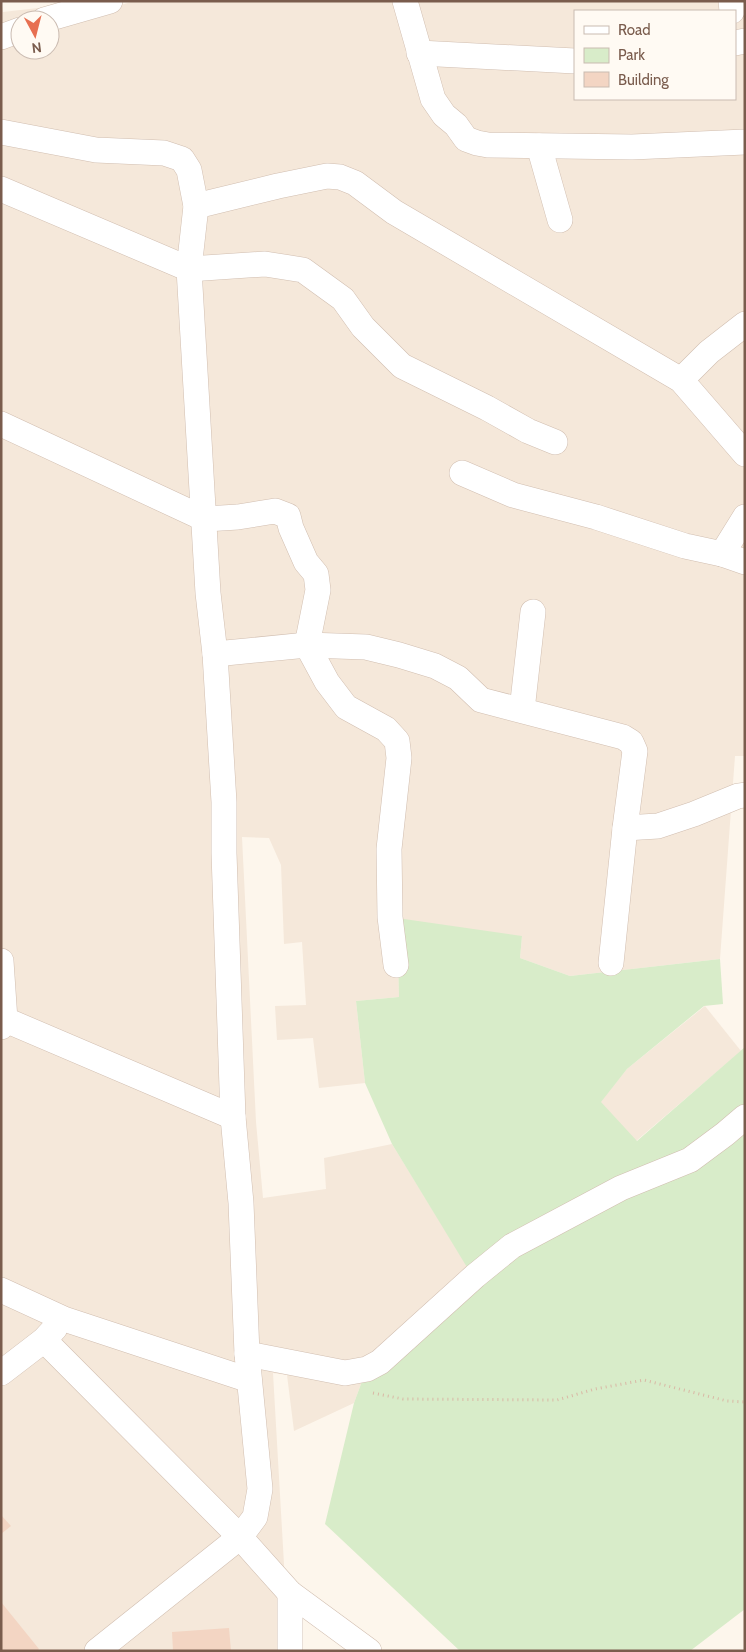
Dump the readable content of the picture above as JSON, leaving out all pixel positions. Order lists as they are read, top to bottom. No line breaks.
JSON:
{"legend":["Road","Park","Building"],"north":"bottom"}
